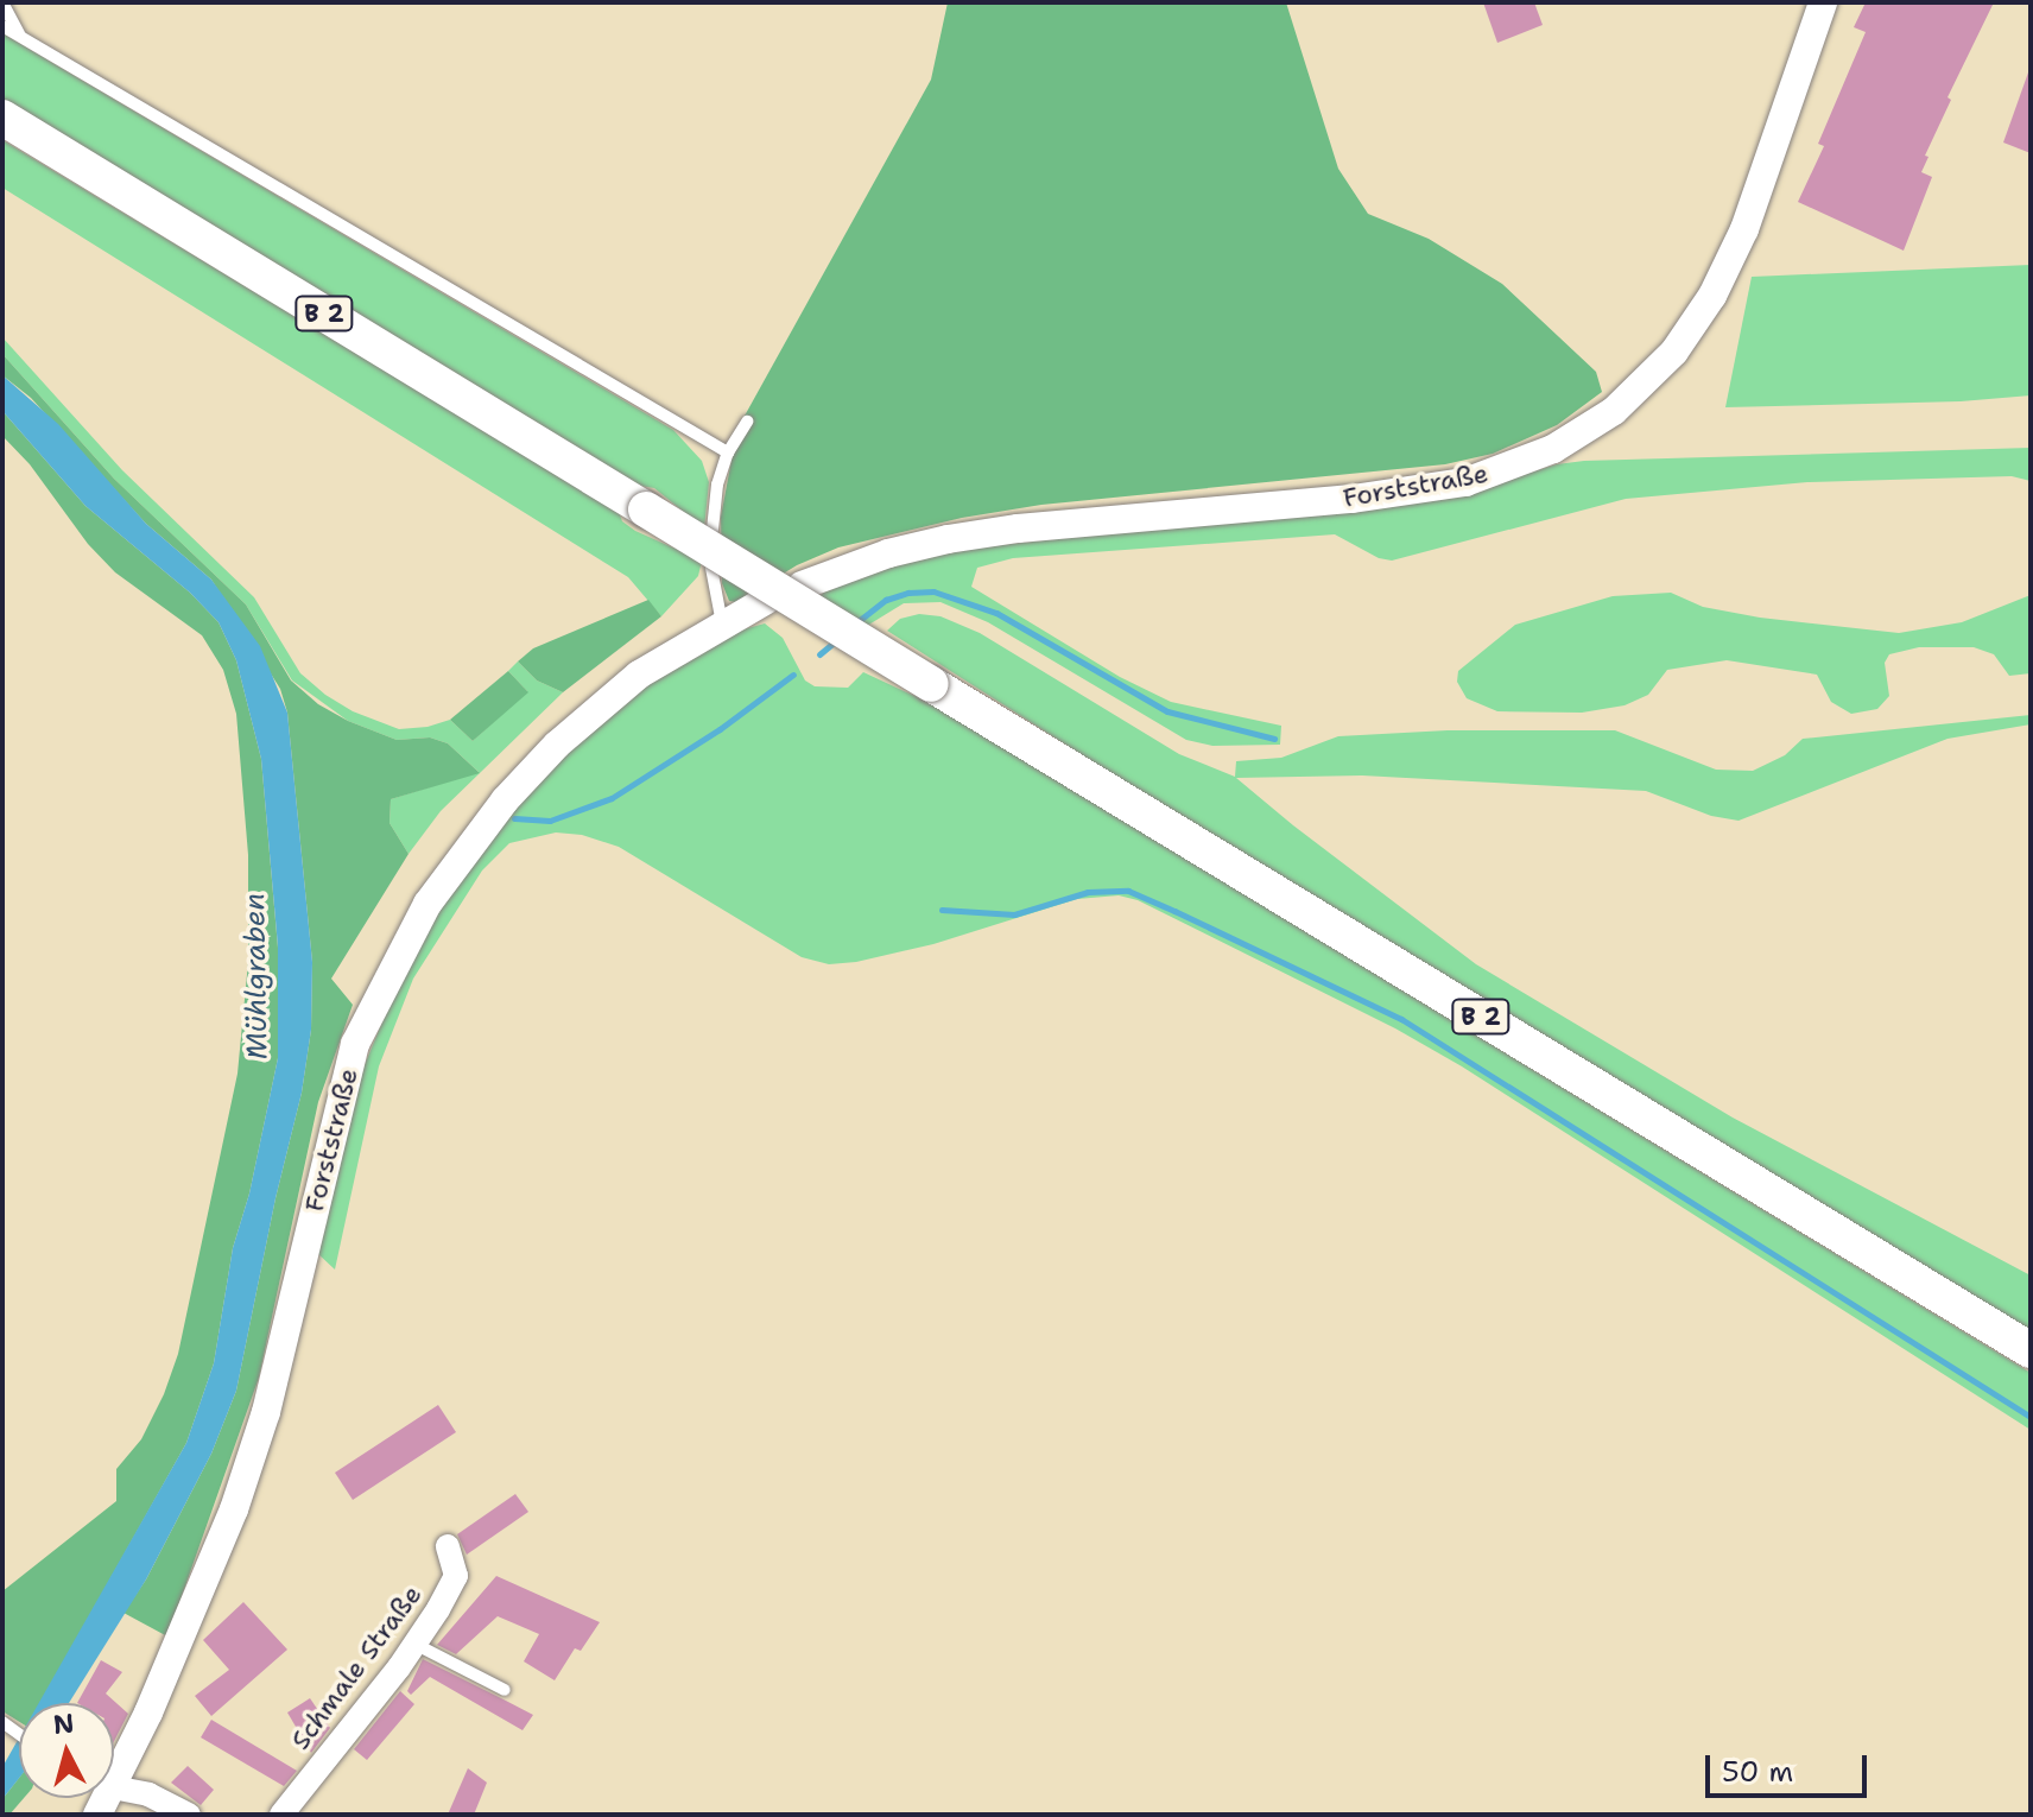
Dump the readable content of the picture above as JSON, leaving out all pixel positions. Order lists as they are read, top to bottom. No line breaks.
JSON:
{"streets":{"main road":["B 2"],"street":["Forststraße","Schmale Straße"]},"water":["Mühlgraben"],"scale_bar":"50 m","north":"top"}
